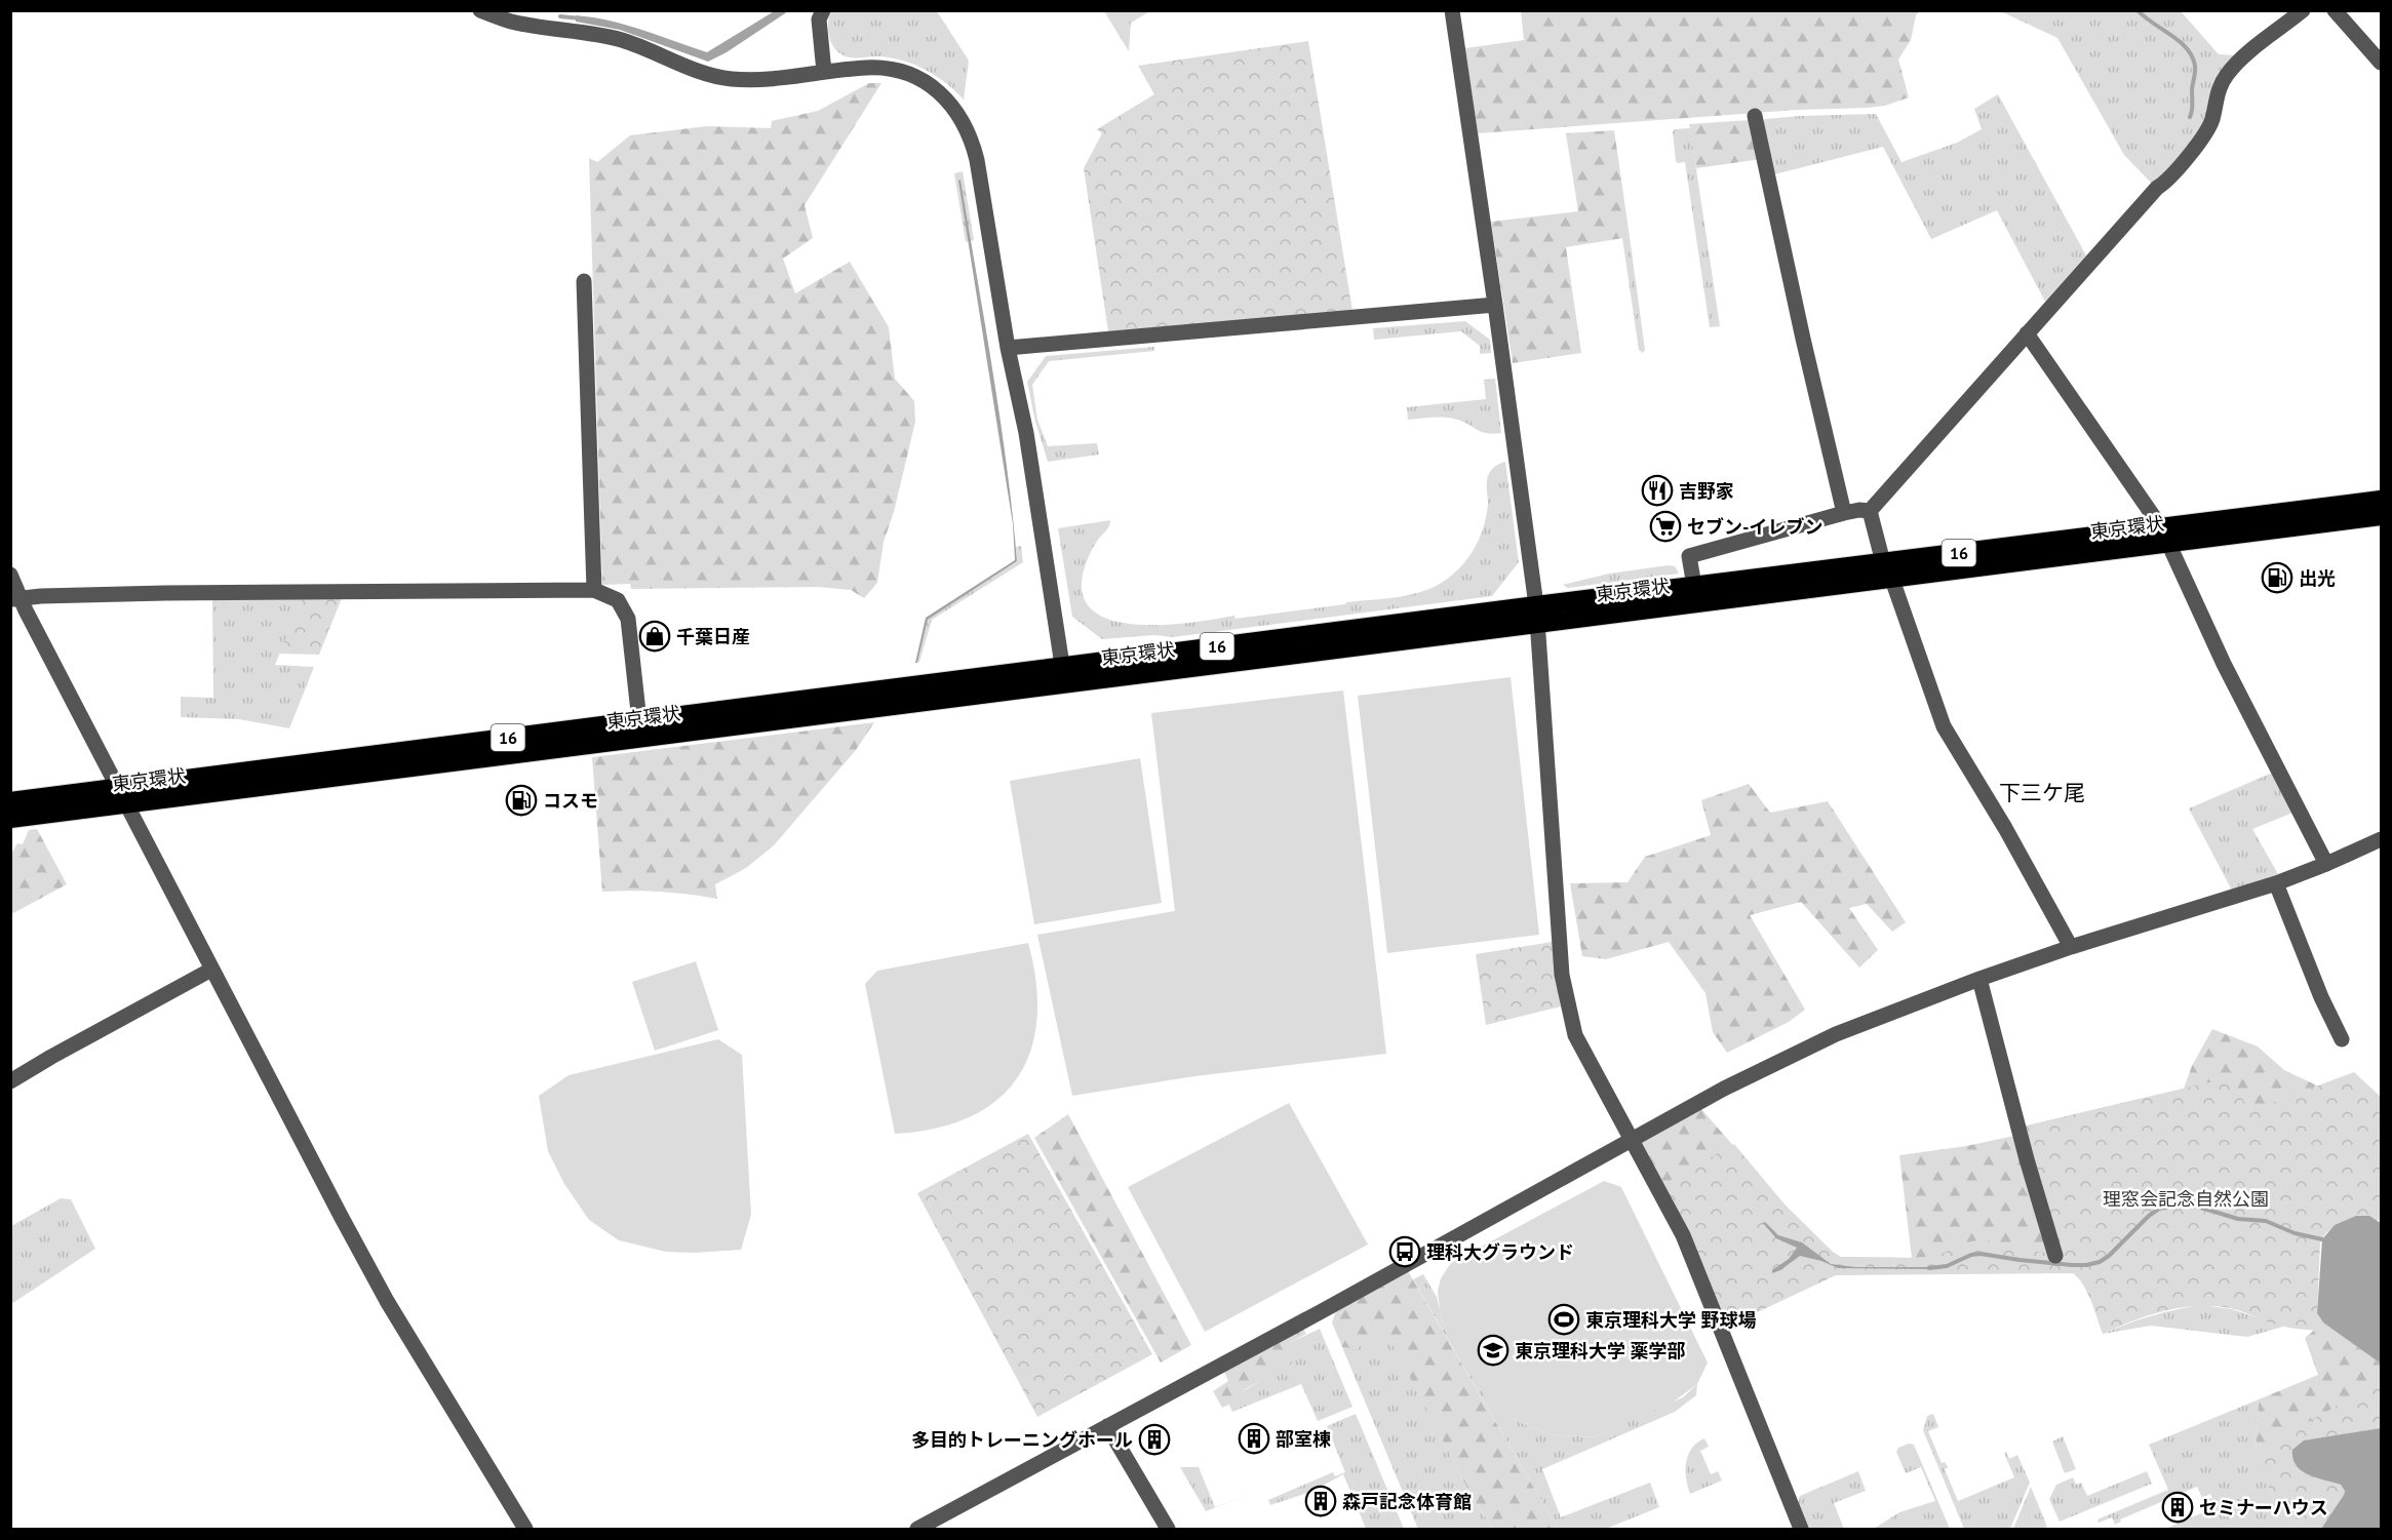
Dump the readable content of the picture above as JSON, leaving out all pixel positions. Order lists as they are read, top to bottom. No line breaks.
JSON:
{"streets":{"highway":["東京環状","16"]},"districts":["下三ケ尾"],"parks":["理窓会記念自然公園"],"places":{"restaurant":["吉野家"],"supermarket":["セブン-イレブン"],"fuel station":["出光","コスモ"],"shop":["千葉日産"],"bus stop":["理科大グラウンド"],"sports":["東京理科大学 野球場"],"school or university":["東京理科大学 薬学部"],"building":["部室棟","多目的トレーニングホール","森戸記念体育館","セミナーハウス"]}}
